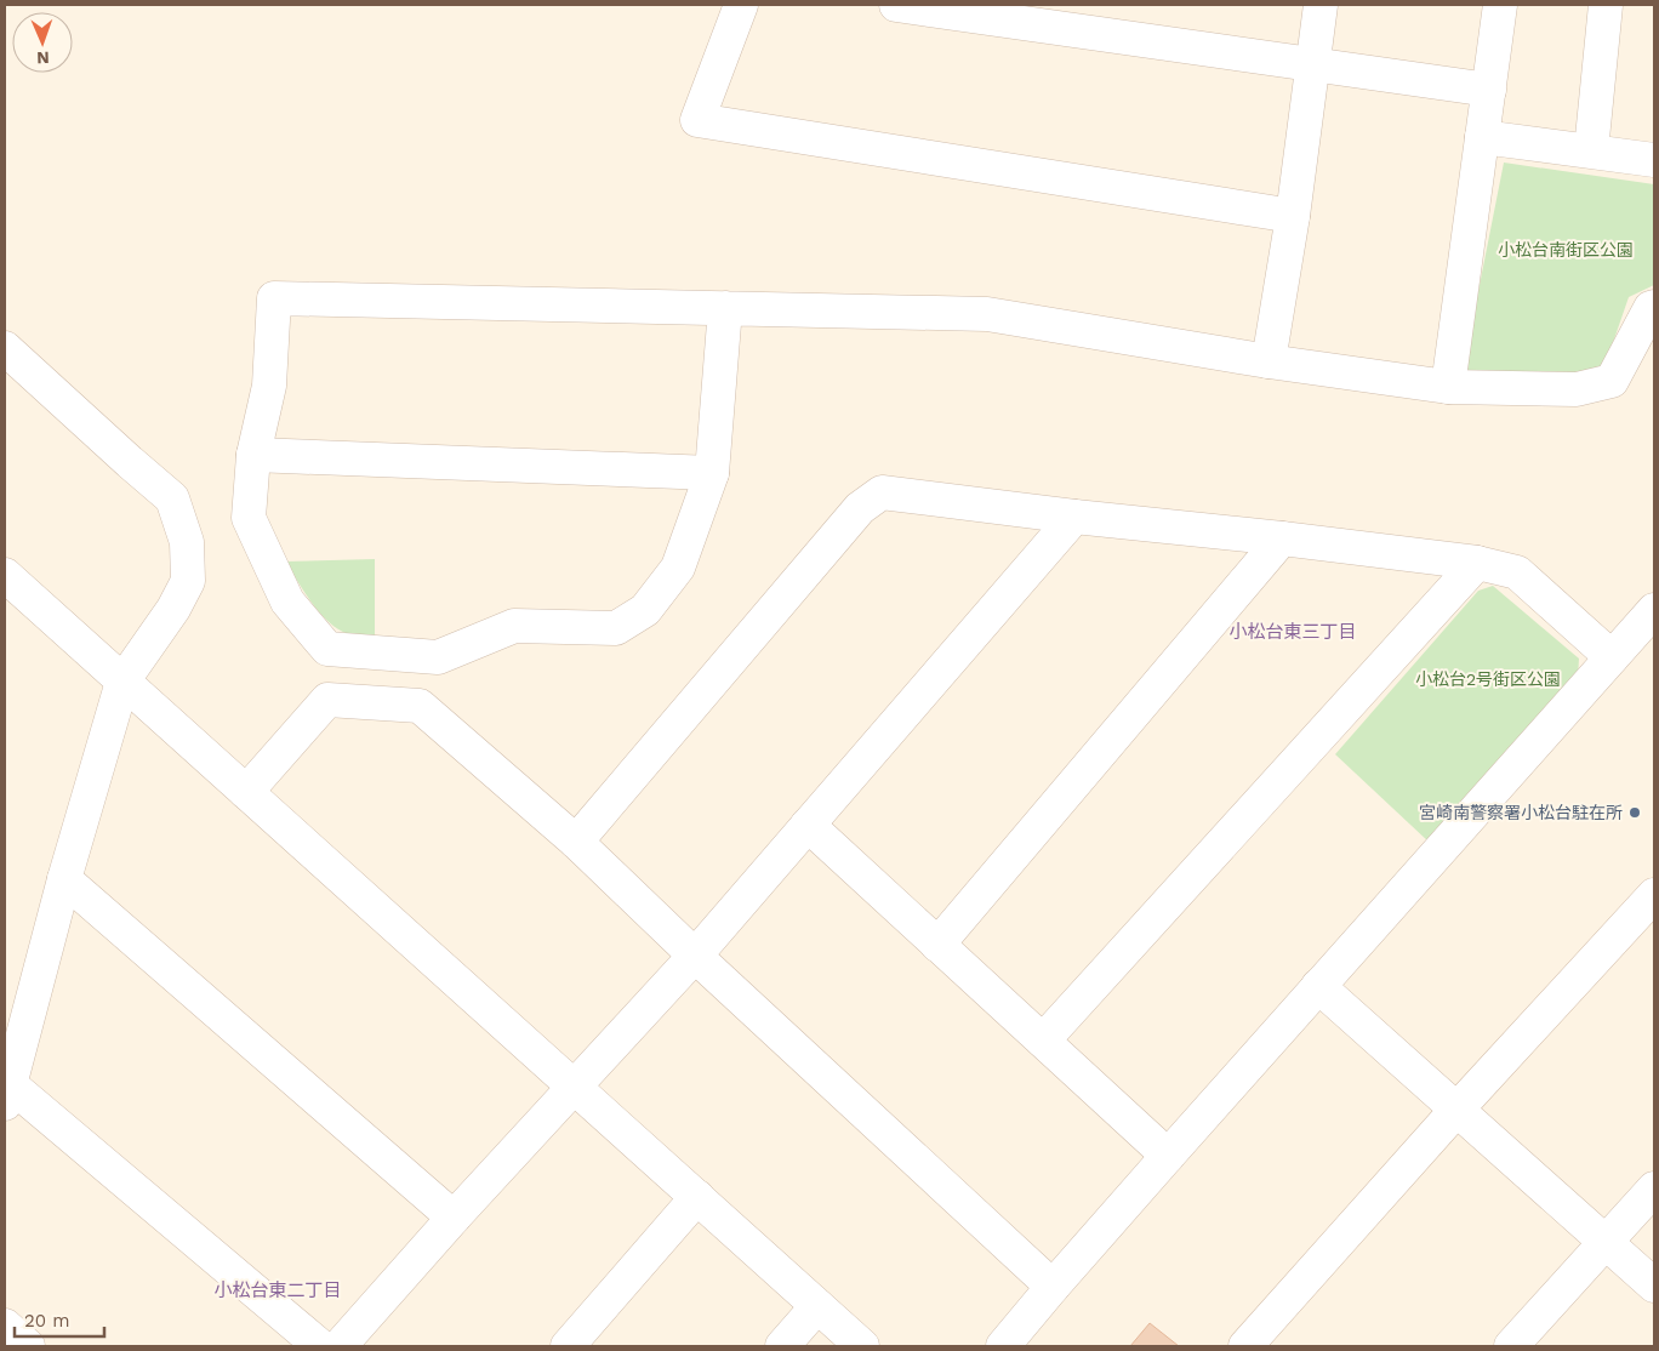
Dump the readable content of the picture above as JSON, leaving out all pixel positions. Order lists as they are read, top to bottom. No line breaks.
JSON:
{"districts":["小松台東三丁目","小松台東二丁目"],"parks":["小松台南街区公園","小松台2号街区公園"],"places":["宮崎南警察署小松台駐在所"],"scale_bar":"20 m","north":"bottom"}
